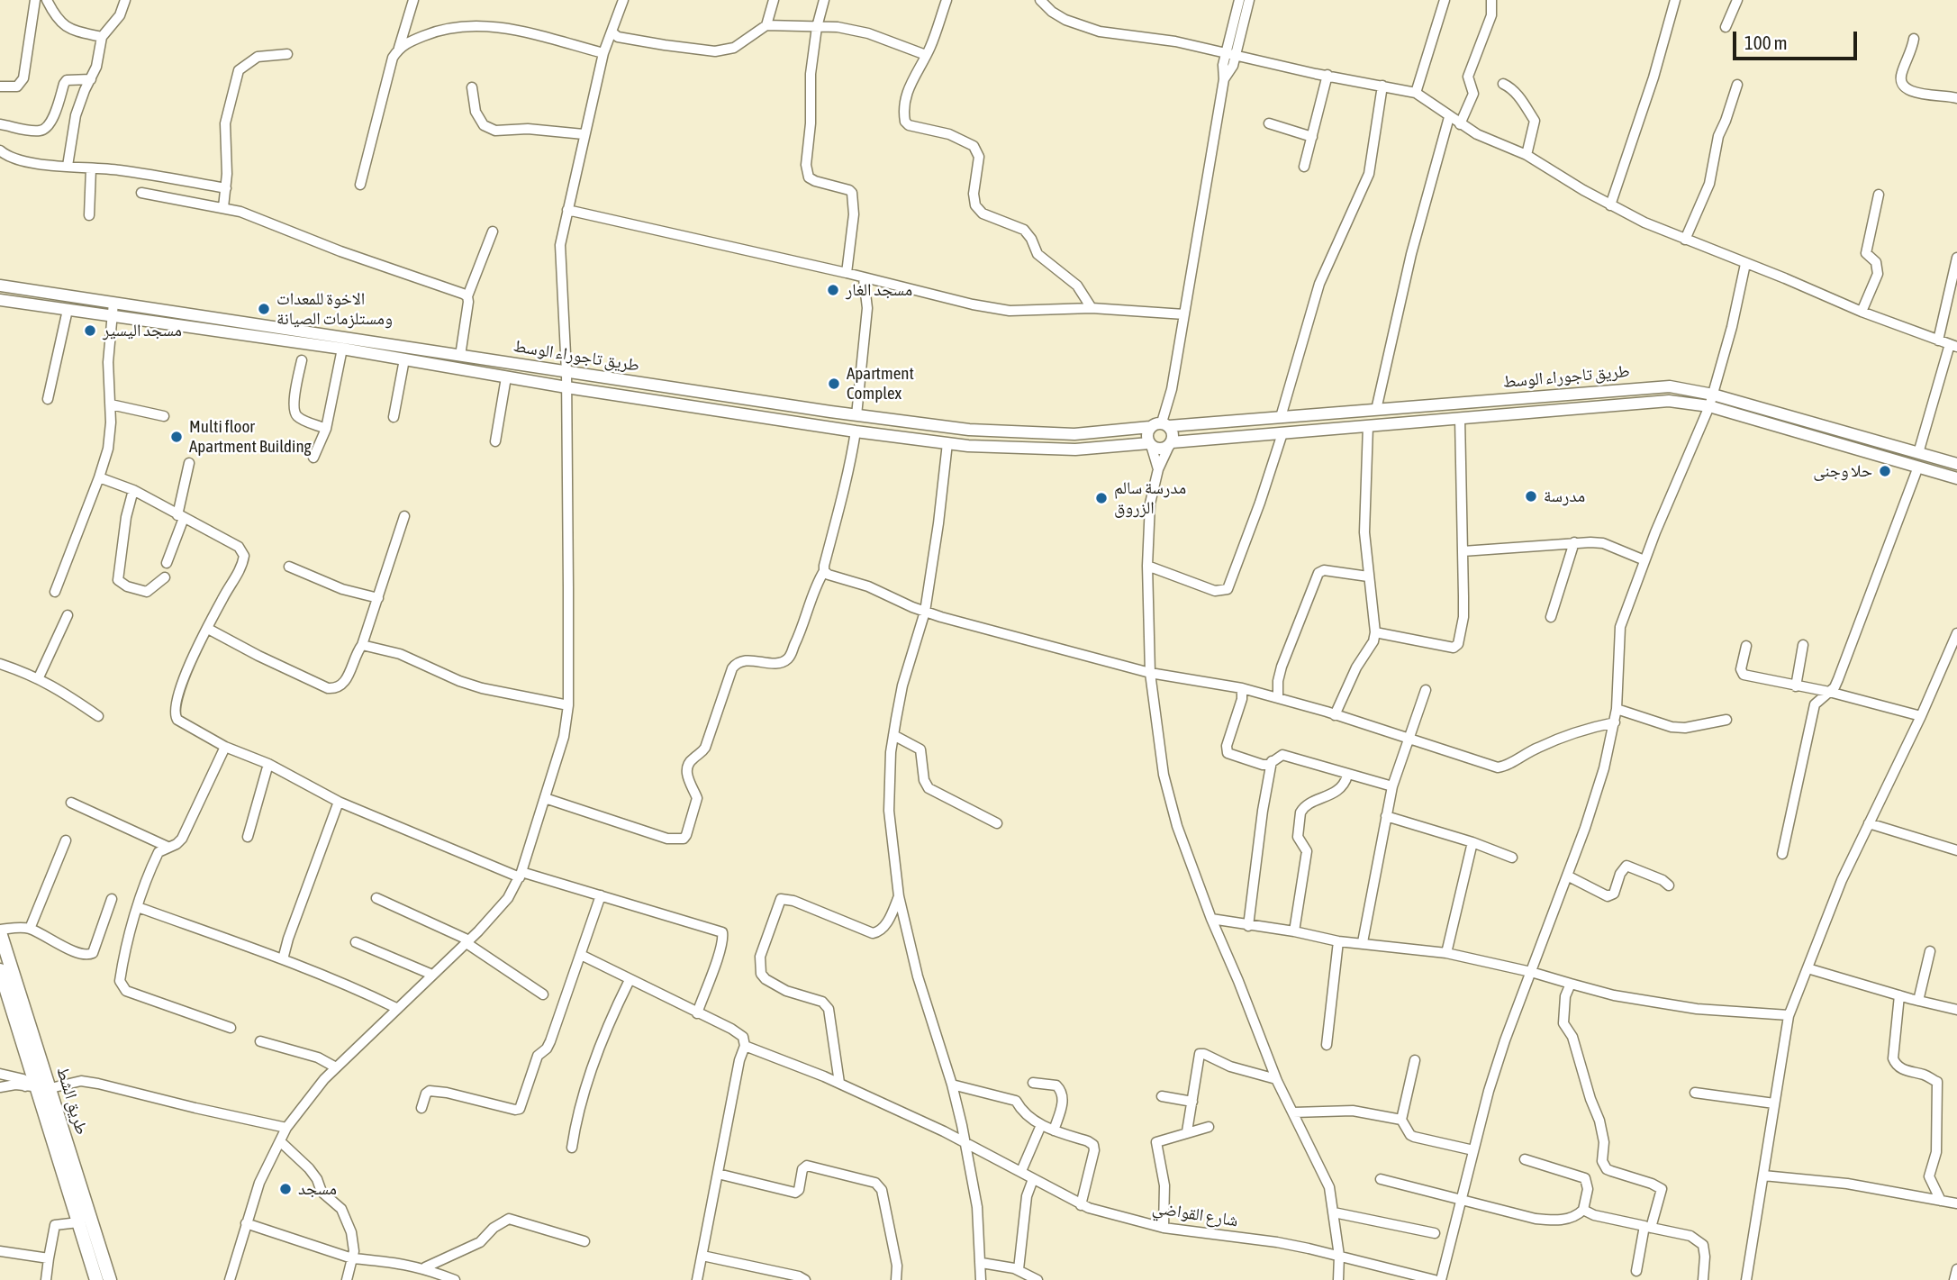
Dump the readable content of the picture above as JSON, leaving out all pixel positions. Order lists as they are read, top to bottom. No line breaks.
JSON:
{"streets":{"highway":["طريق الشط"],"main road":["طريق تاجوراء الوسط"],"street":["شارع القواضي"]},"places":["مسجد الغار","الاخوة للمعدات ومستلزمات الصيانة","مسجد اليسير","Apartment Complex","Multi floor Apartment Building","حلا وجنى","مدرسة","مدرسة سالم الزروق","مسجد"],"scale_bar":"100 m"}
